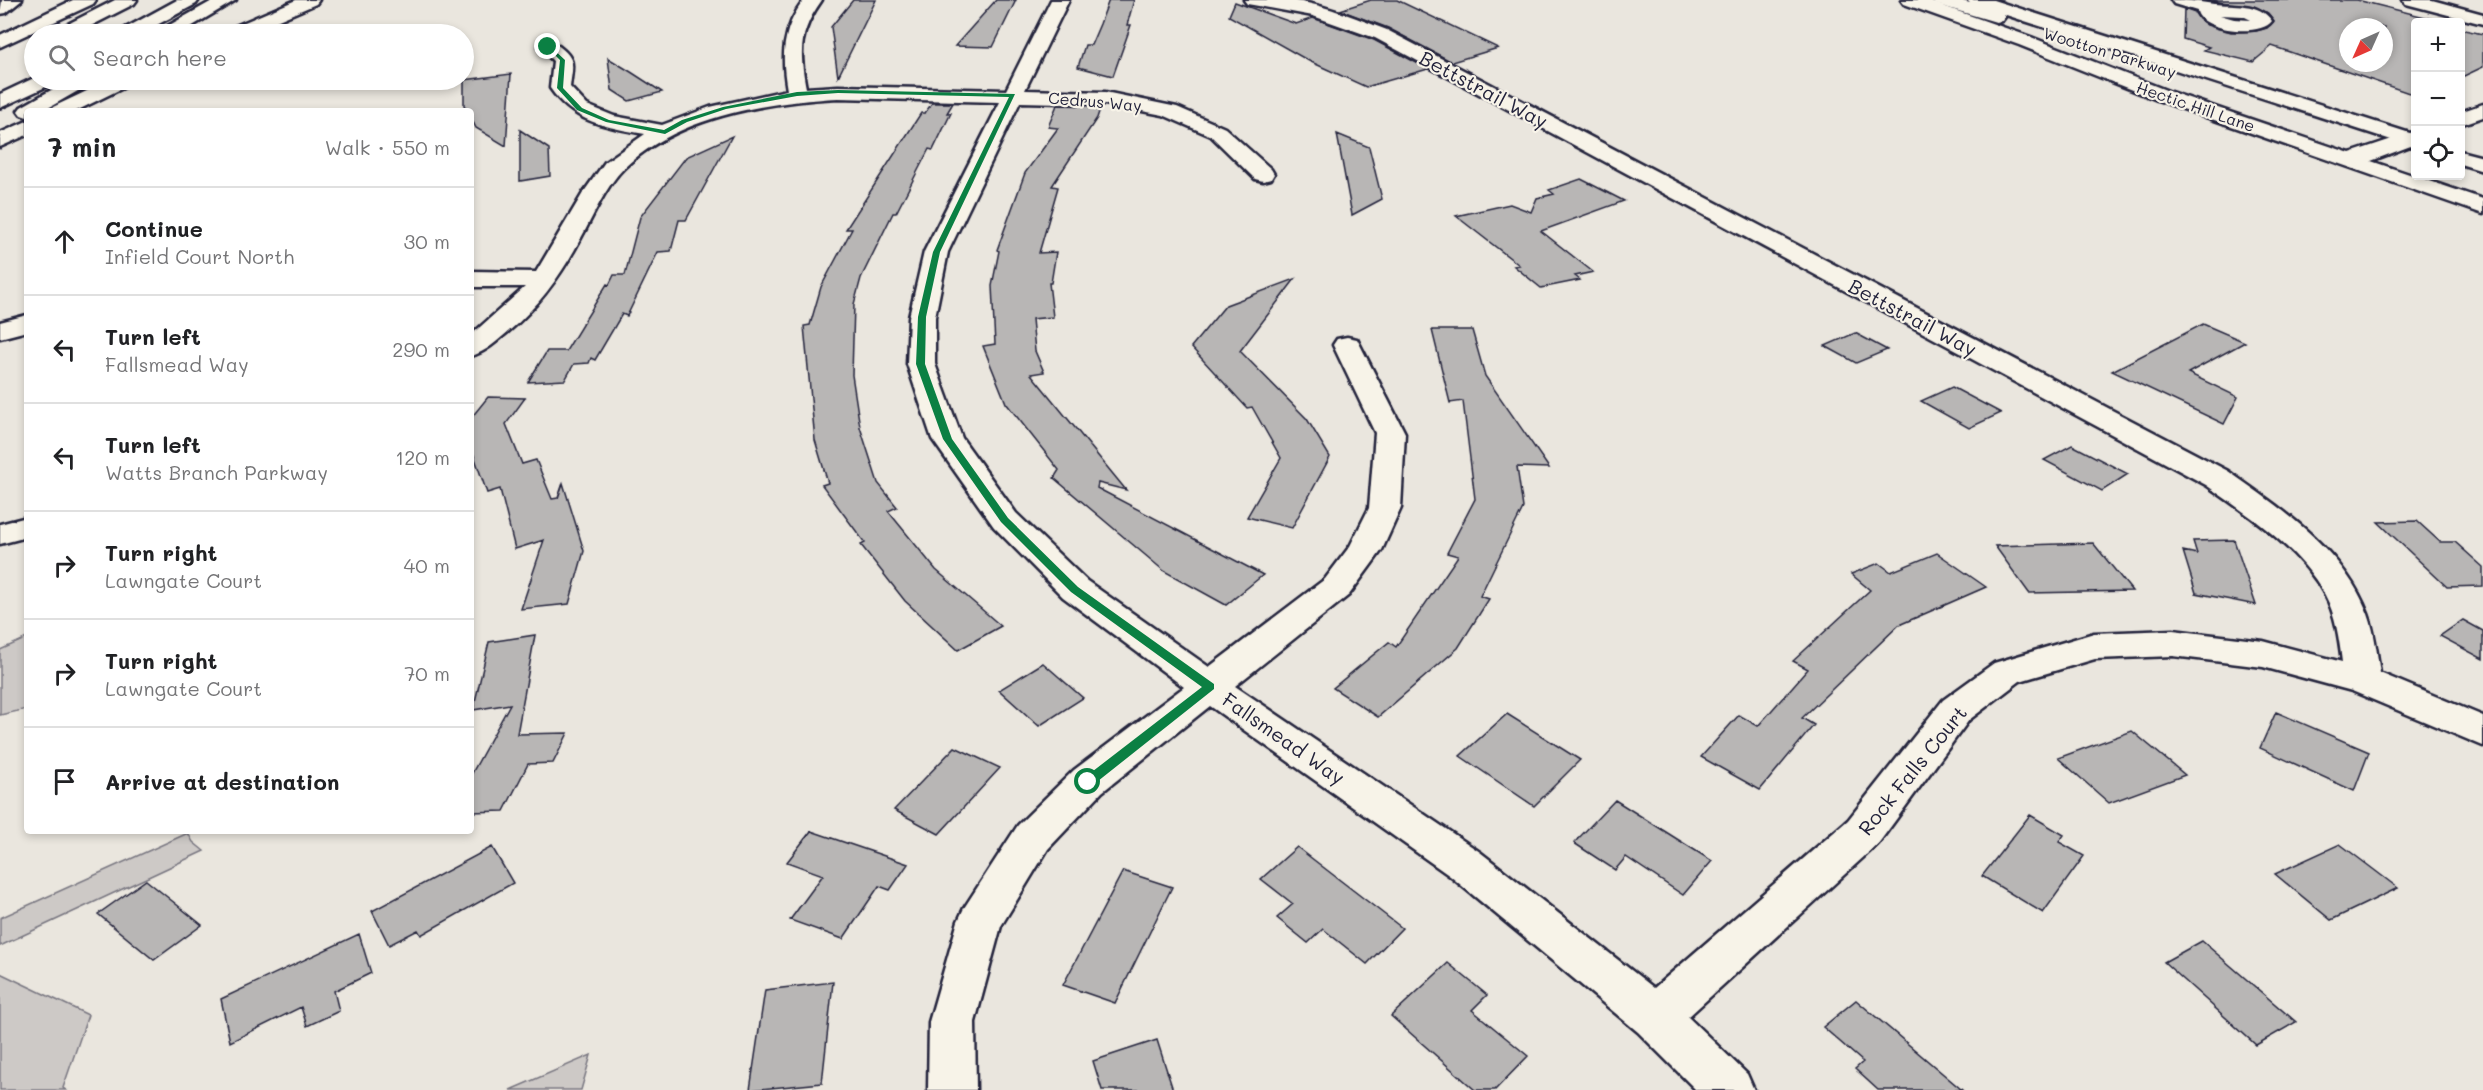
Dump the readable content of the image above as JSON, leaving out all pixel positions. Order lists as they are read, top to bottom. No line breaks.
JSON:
{"streets":{"main road":["Wootton Parkway","Bettstrail Way","Cedrus Way","Hectic Hill Lane","Fallsmead Way","Rock Falls Court"]},"crossings":[["Bettstrail Way","Rock Falls Court"],["Cedrus Way","Fallsmead Way"],["Fallsmead Way","Rock Falls Court"]],"north":"bottom left","page":{"map_buttons":["+","−"],"search":"Search here","heading":["7 min","Walk · 550 m"],"list":[["Continue","Infield Court North","30 m"],["Turn left","Fallsmead Way","290 m"],["Turn left","Watts Branch Parkway","120 m"],["Turn right","Lawngate Court","40 m"],["Turn right","Lawngate Court","70 m"],"Arrive at destination"]}}
